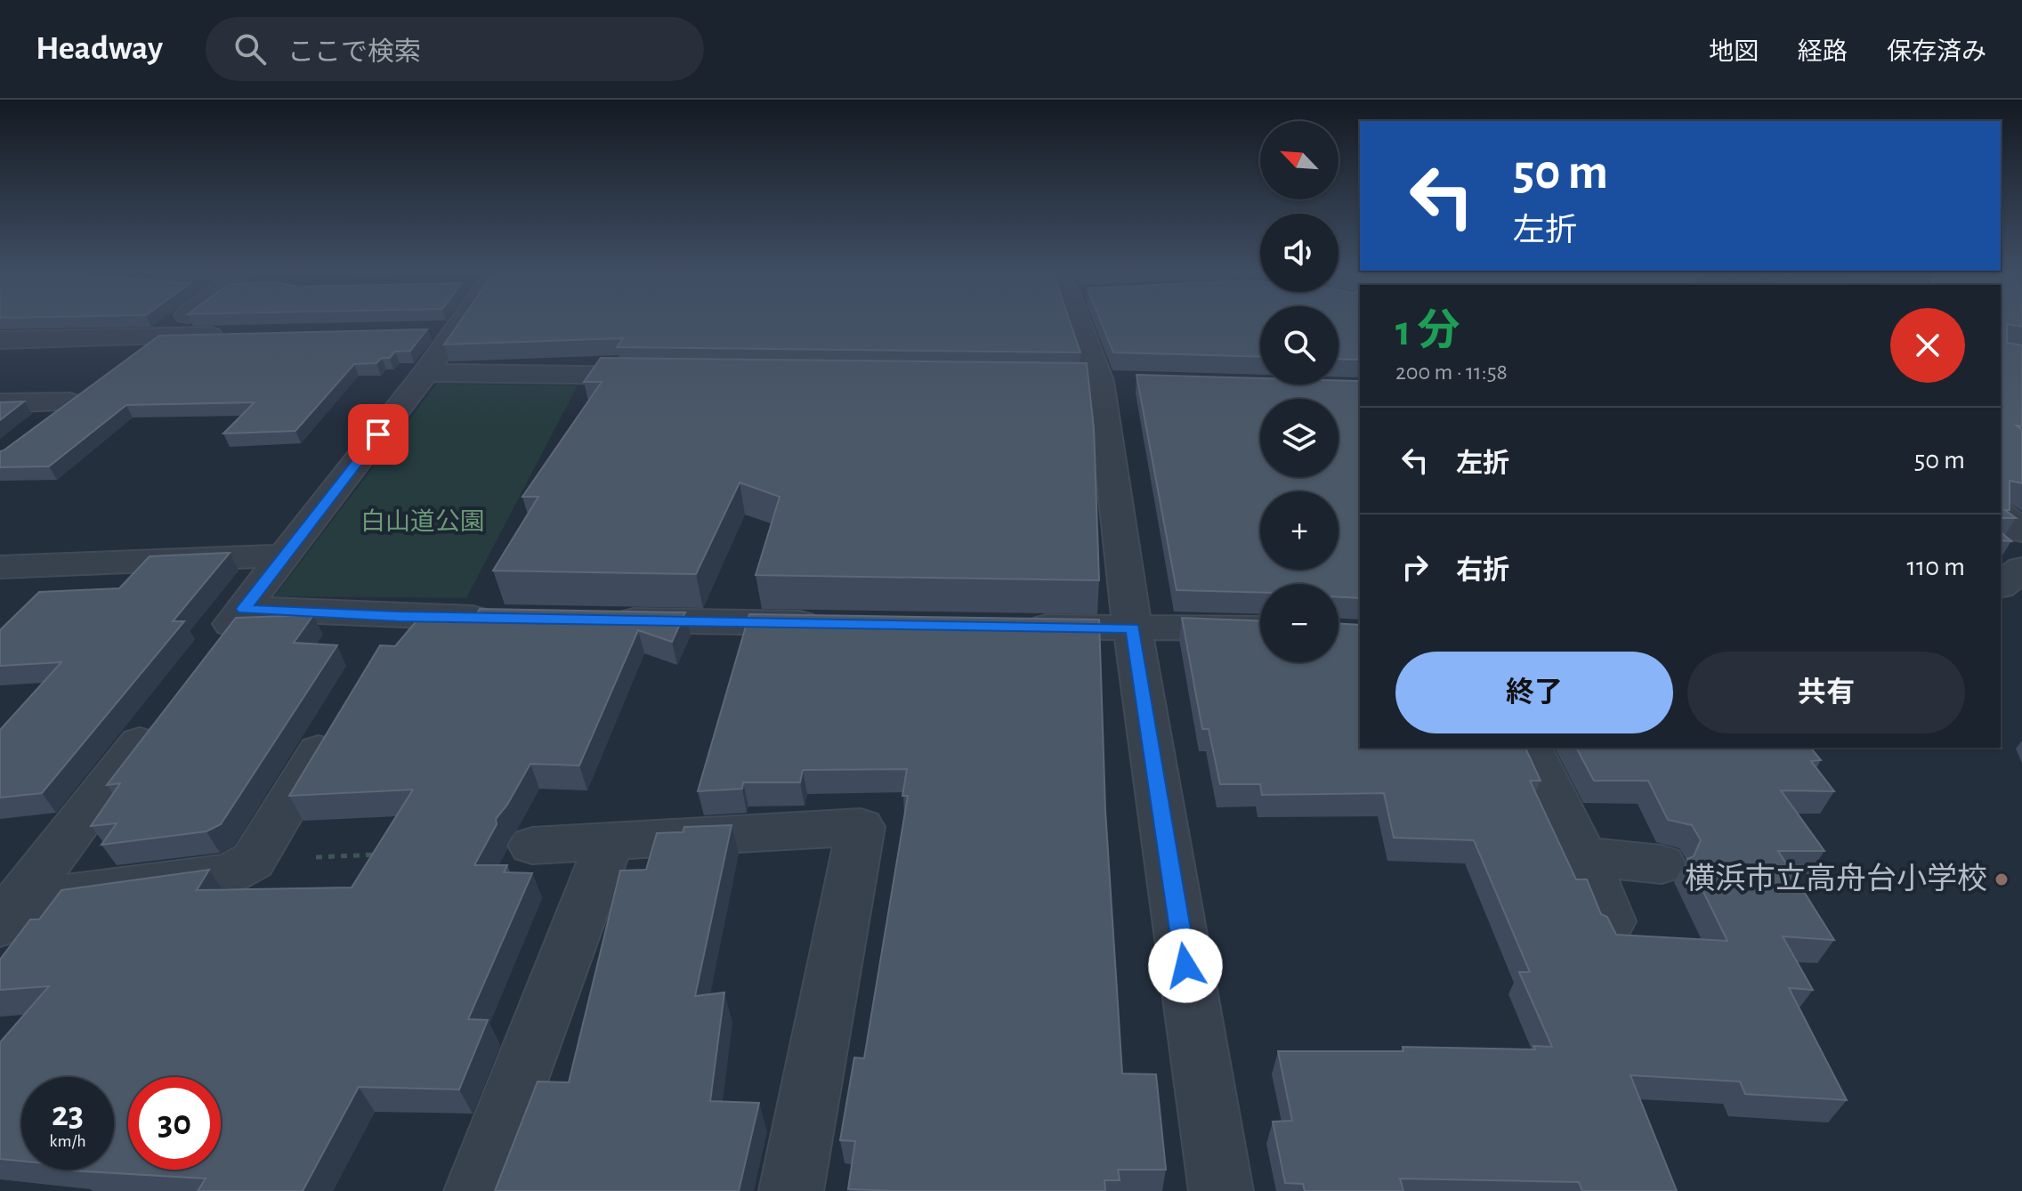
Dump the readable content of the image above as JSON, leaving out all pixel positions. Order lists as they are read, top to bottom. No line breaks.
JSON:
{"parks":["白山道公園"],"places":["横浜市立高舟台小学校"],"north":"top left","page":{"header":"Headway","search":"ここで検索","nav":["地図","経路","保存済み"],"map_buttons":["+","−"],"turn":["50 m","左折"],"heading":["1 分","200 m · 11:58"],"list":[{"name":"左折","value":"50 m"},{"name":"右折","value":"110 m"}],"buttons":["終了","共有"],"speed":"23 km/h","limit":"30"}}
